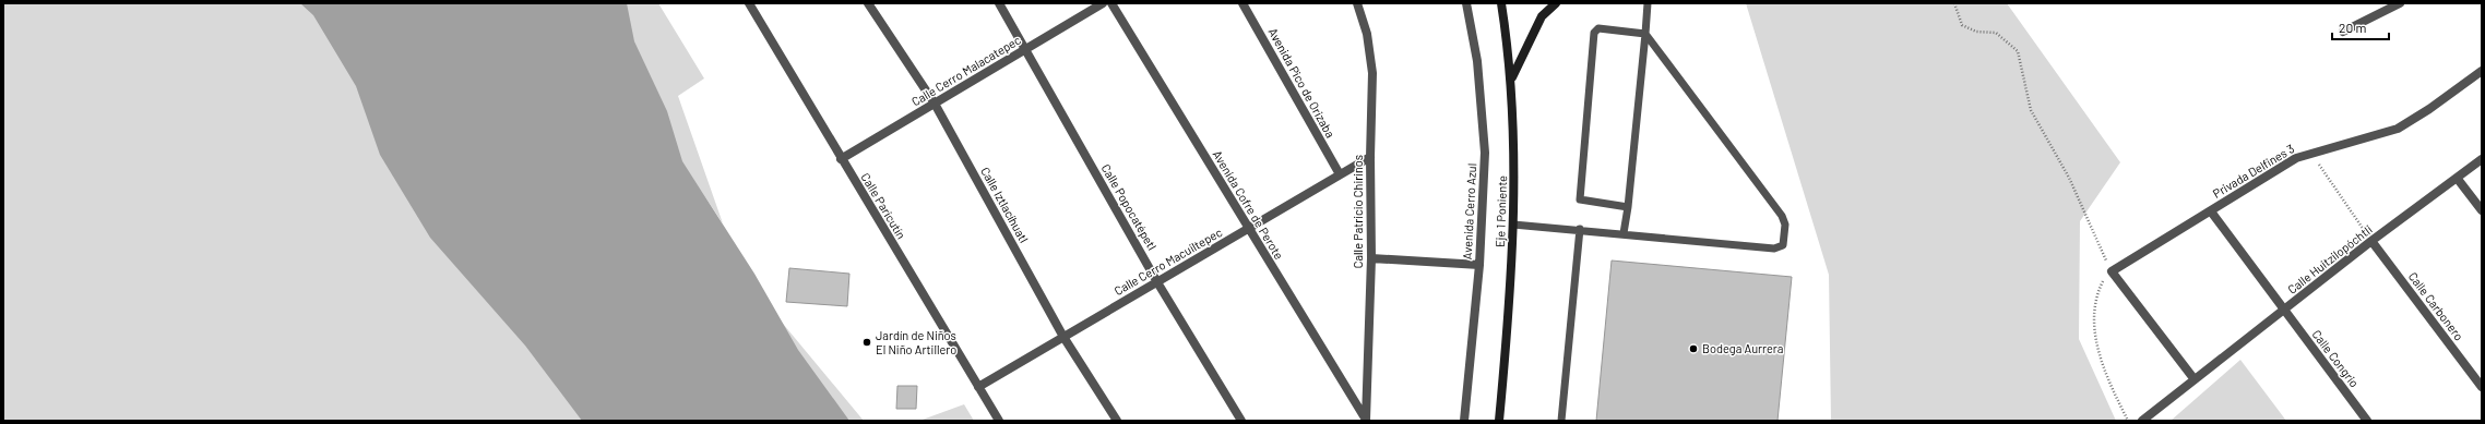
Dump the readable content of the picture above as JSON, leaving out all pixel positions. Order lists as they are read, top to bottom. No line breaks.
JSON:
{"streets":{"main road":["Eje 1 Poniente"],"street":["Calle Cerro Malacatepec","Avenida Pico de Orizaba","Privada Delfines 3","Calle Iztlacíhuatl","Avenida Cofre de Perote","Calle Paricutín","Calle Popocatépetl","Calle Patricio Chirinos","Avenida Cerro Azul","Calle Huitzilopóchtli","Calle Cerro Macuiltepec","Calle Carbonero","Calle Congrio"]},"crossings":[["Calle Cerro Malacatepec","Calle Iztlacíhuatl"],["Calle Cerro Malacatepec","Calle Paricutín"],["Calle Cerro Malacatepec","Calle Popocatépetl"],["Avenida Pico de Orizaba","Calle Cerro Macuiltepec"],["Privada Delfines 3","Calle Congrio"],["Calle Iztlacíhuatl","Calle Cerro Macuiltepec"],["Avenida Cofre de Perote","Calle Patricio Chirinos"],["Avenida Cofre de Perote","Calle Cerro Macuiltepec"],["Calle Paricutín","Calle Cerro Macuiltepec"],["Calle Popocatépetl","Calle Cerro Macuiltepec"],["Calle Patricio Chirinos","Calle Cerro Macuiltepec"],["Calle Huitzilopóchtli","Calle Carbonero"],["Calle Huitzilopóchtli","Calle Congrio"]],"places":["Jardín de Niños El Niño Artillero","Bodega Aurrera"],"scale_bar":"20 m"}
